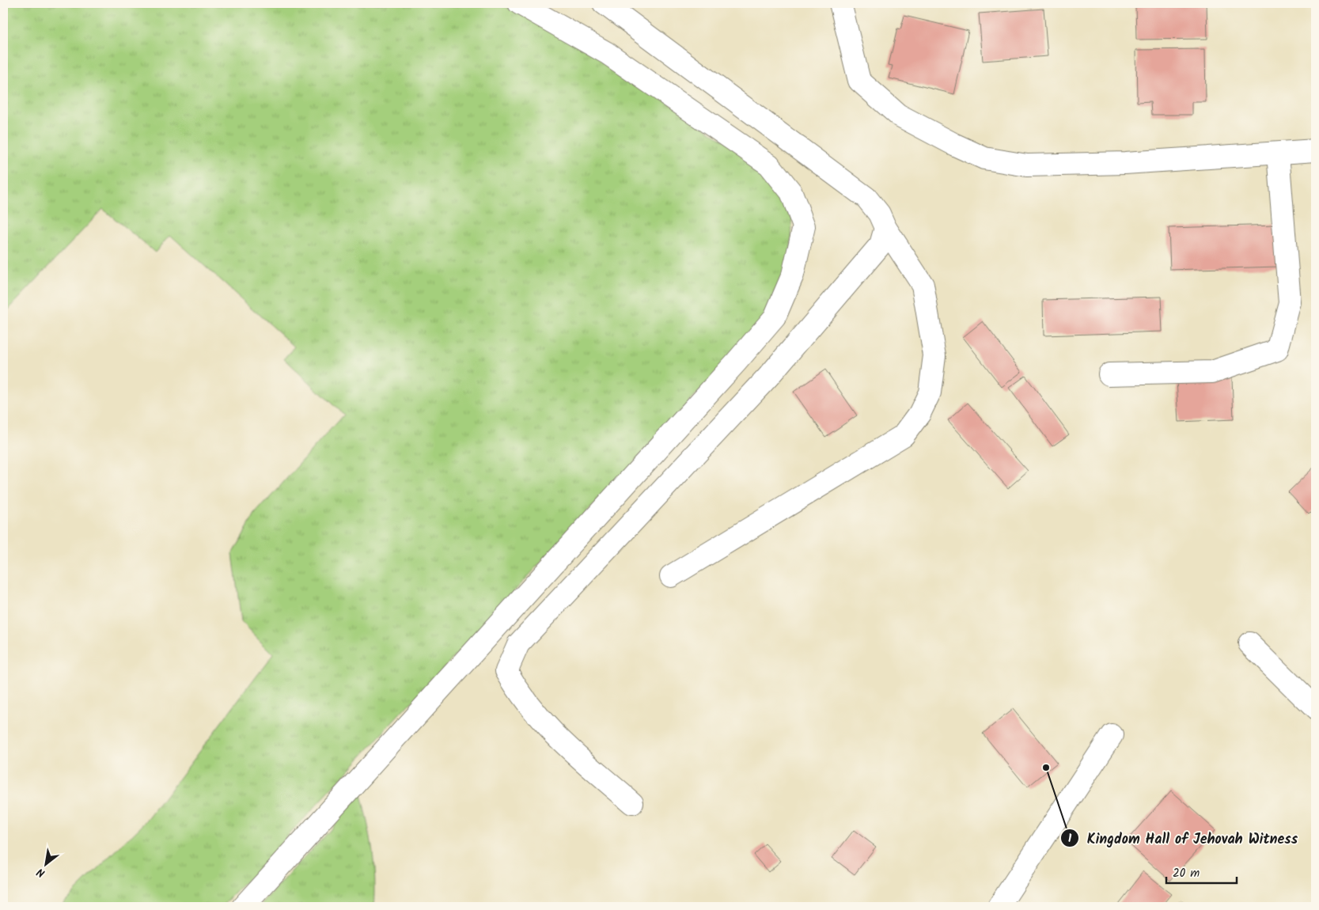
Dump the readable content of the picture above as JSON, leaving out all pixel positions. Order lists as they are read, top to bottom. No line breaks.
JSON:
{"places":["Kingdom Hall of Jehovah Witness"],"scale_bar":"20 m","north":"bottom left"}
